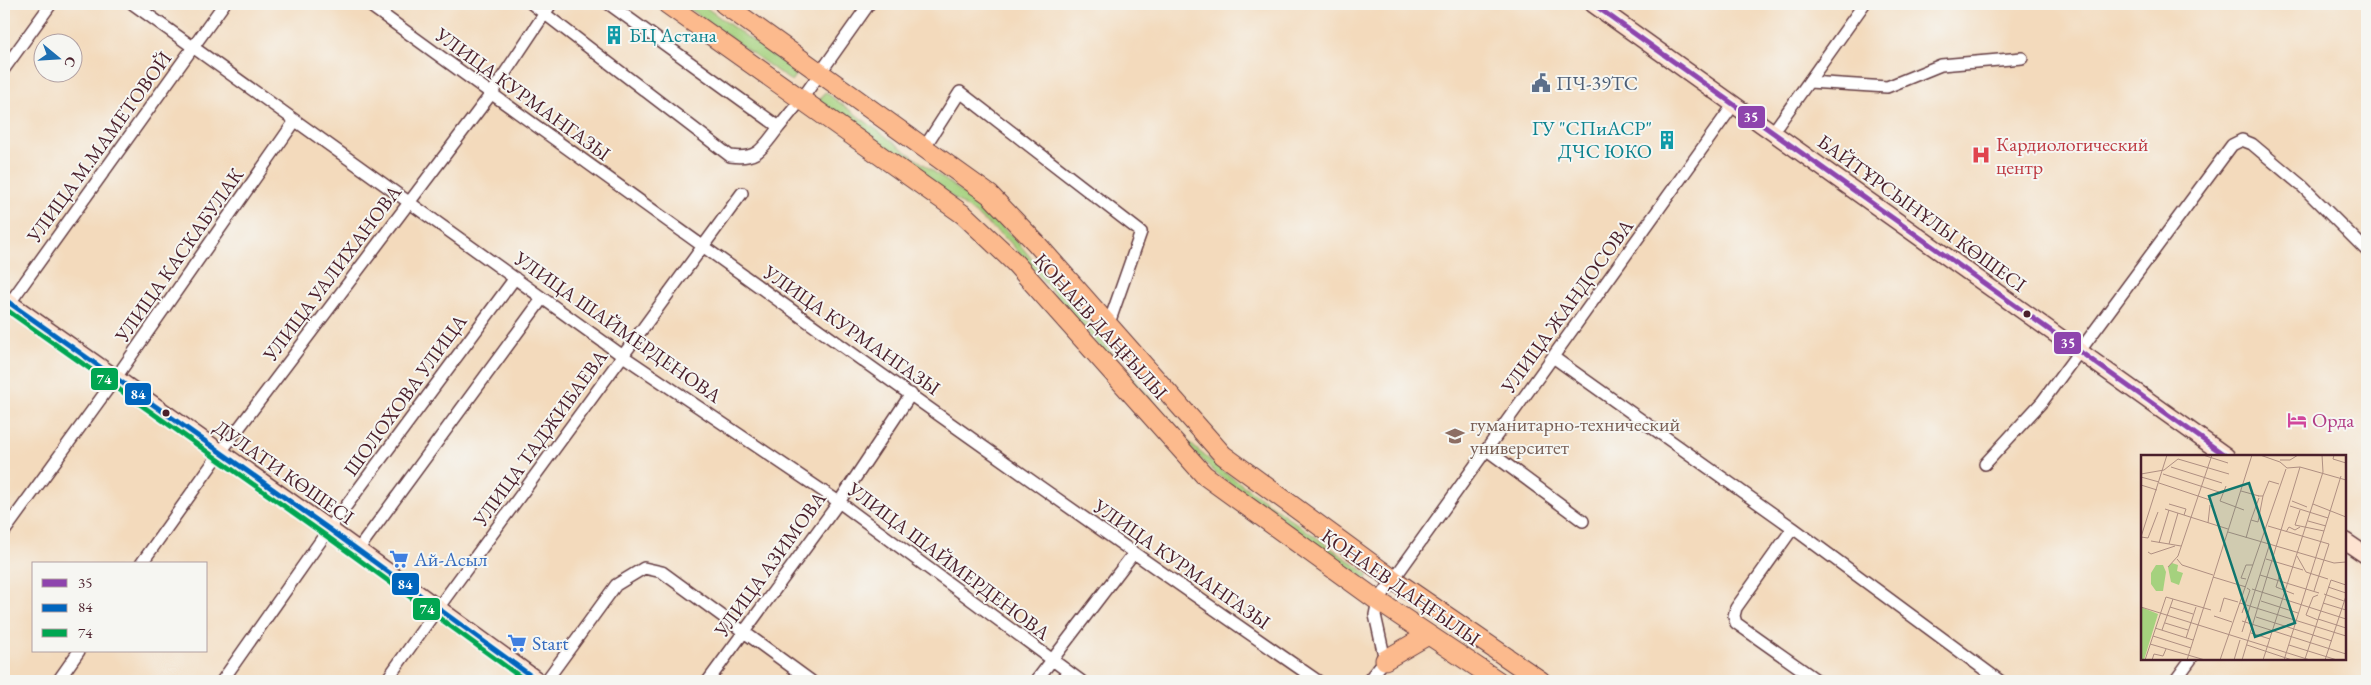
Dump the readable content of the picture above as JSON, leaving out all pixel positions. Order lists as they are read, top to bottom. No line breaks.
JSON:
{"streets":{"main road":["БАЙТҰРСЫНҰЛЫ КӨШЕСІ","ҚОНАЕВ ДАҢҒЫЛЫ","ДУЛАТИ КӨШЕСІ"],"street":["УЛИЦА КУРМАНГАЗЫ","УЛИЦА М.МАМЕТОВОЙ","УЛИЦА КАСКАБУЛАК","УЛИЦА УАЛИХАНОВА","УЛИЦА ЖАНДОСОВА","УЛИЦА ШАЙМЕРДЕНОВА","ШОЛОХОВА УЛИЦА","УЛИЦА ТАДЖИБАЕВА","УЛИЦА АЗИМОВА"]},"crossings":[["УЛИЦА КУРМАНГАЗЫ","УЛИЦА УАЛИХАНОВА"],["УЛИЦА КУРМАНГАЗЫ","УЛИЦА ТАДЖИБАЕВА"],["УЛИЦА КУРМАНГАЗЫ","УЛИЦА АЗИМОВА"],["УЛИЦА М.МАМЕТОВОЙ","УЛИЦА ШАЙМЕРДЕНОВА"],["УЛИЦА М.МАМЕТОВОЙ","ДУЛАТИ КӨШЕСІ"],["БАЙТҰРСЫНҰЛЫ КӨШЕСІ","УЛИЦА ЖАНДОСОВА"],["УЛИЦА КАСКАБУЛАК","УЛИЦА ШАЙМЕРДЕНОВА"],["УЛИЦА КАСКАБУЛАК","ДУЛАТИ КӨШЕСІ"],["УЛИЦА УАЛИХАНОВА","УЛИЦА ШАЙМЕРДЕНОВА"],["УЛИЦА УАЛИХАНОВА","ДУЛАТИ КӨШЕСІ"],["УЛИЦА ЖАНДОСОВА","ҚОНАЕВ ДАҢҒЫЛЫ"],["УЛИЦА ШАЙМЕРДЕНОВА","ШОЛОХОВА УЛИЦА"],["УЛИЦА ШАЙМЕРДЕНОВА","УЛИЦА ТАДЖИБАЕВА"],["УЛИЦА ШАЙМЕРДЕНОВА","УЛИЦА АЗИМОВА"],["ШОЛОХОВА УЛИЦА","ДУЛАТИ КӨШЕСІ"],["УЛИЦА ТАДЖИБАЕВА","ДУЛАТИ КӨШЕСІ"]],"places":{"building":["БЦ Астана","ГУ \"СПиАСР\" ДЧС ЮКО"],"public building":["ПЧ-39ТС"],"hospital":["Кардиологический центр"],"hotel":["Орда"],"school or university":["гуманитарно-технический университет"],"supermarket":["Ай-Асыл","Start"]},"lines":["transit line 35","transit line 84","transit line 74"],"legend":["35","84","74"],"north":"right"}
